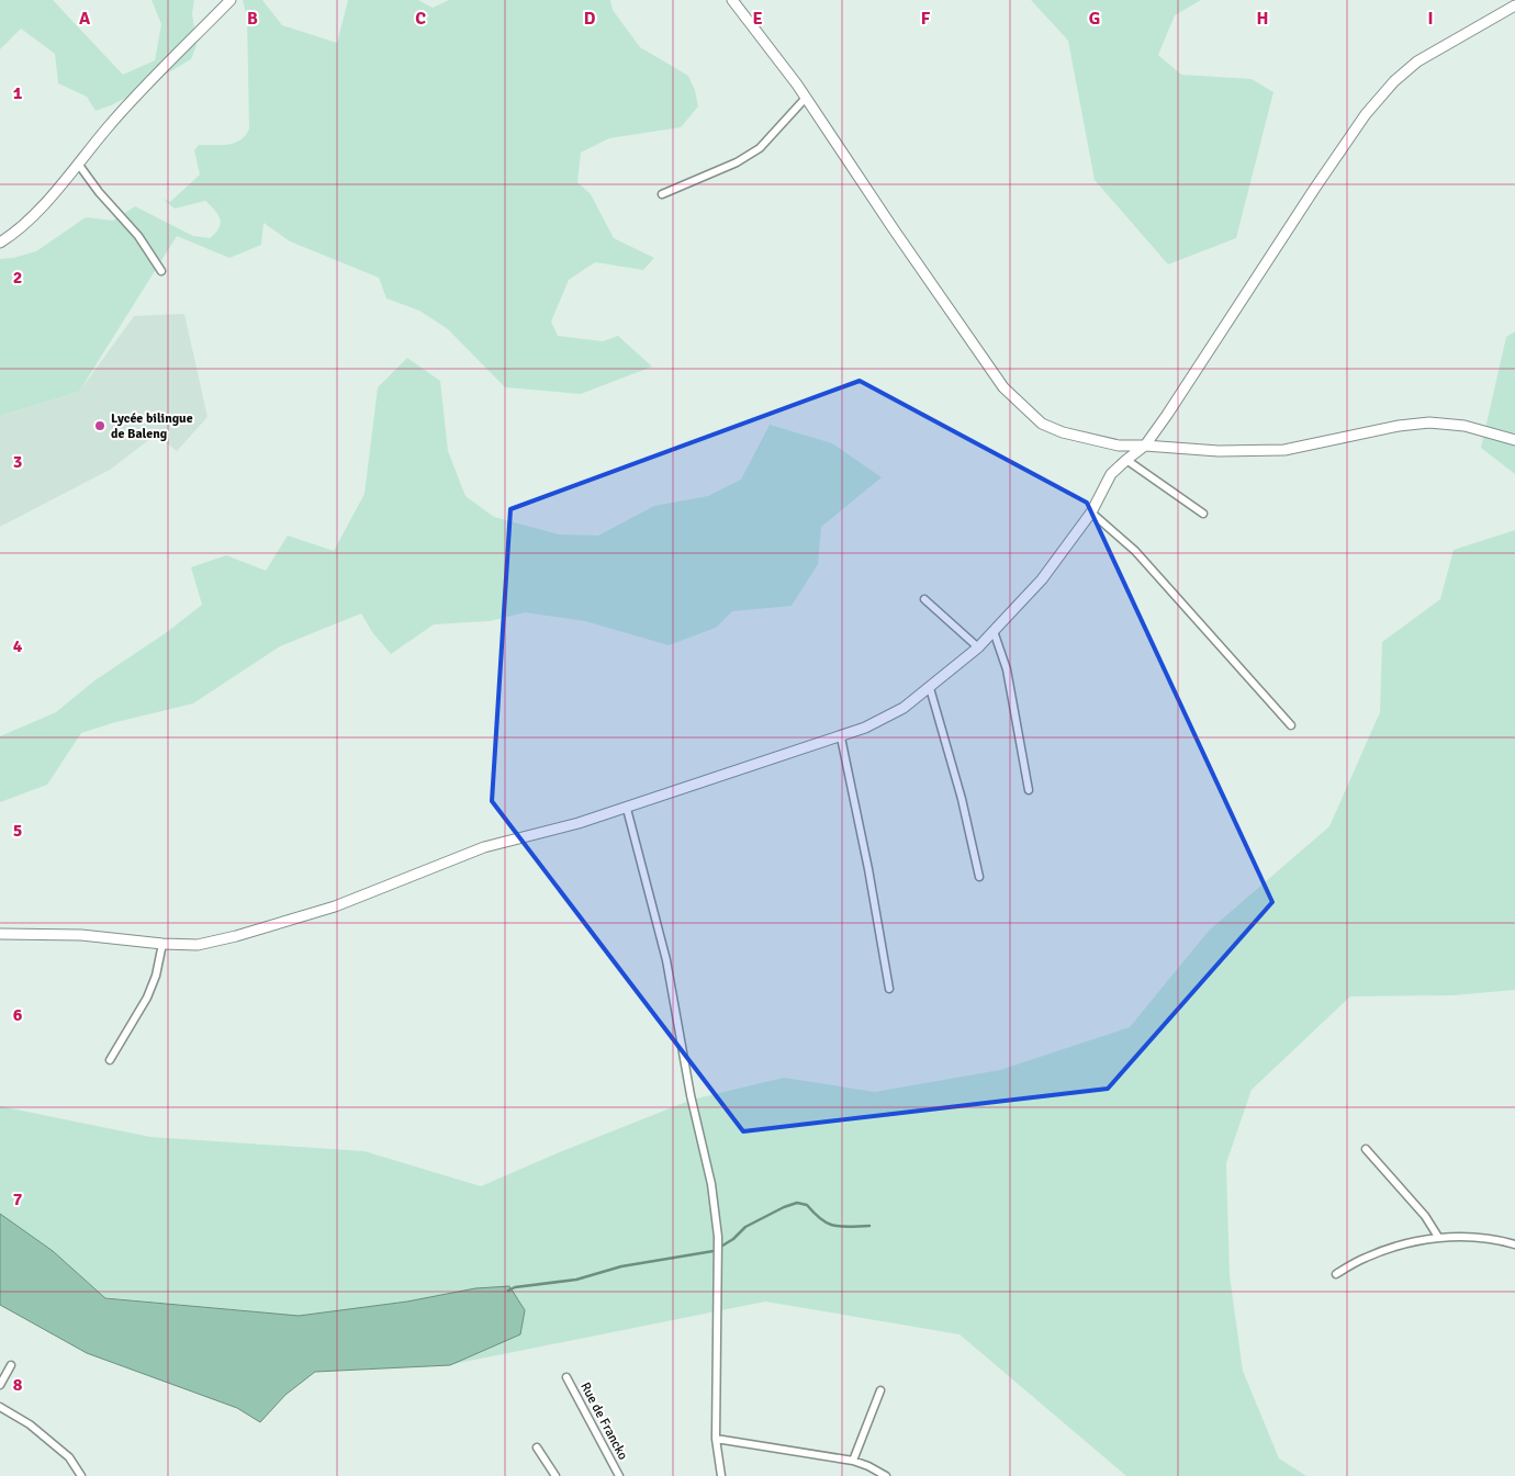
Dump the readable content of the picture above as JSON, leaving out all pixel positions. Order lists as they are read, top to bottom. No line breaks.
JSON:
{"streets":{"street":["Rue de Francko"]},"places":["Lycée bilingue de Baleng"],"grid":{"columns":["A","B","C","D","E","F","G","H","I"],"rows":["1","2","3","4","5","6","7","8"]}}
